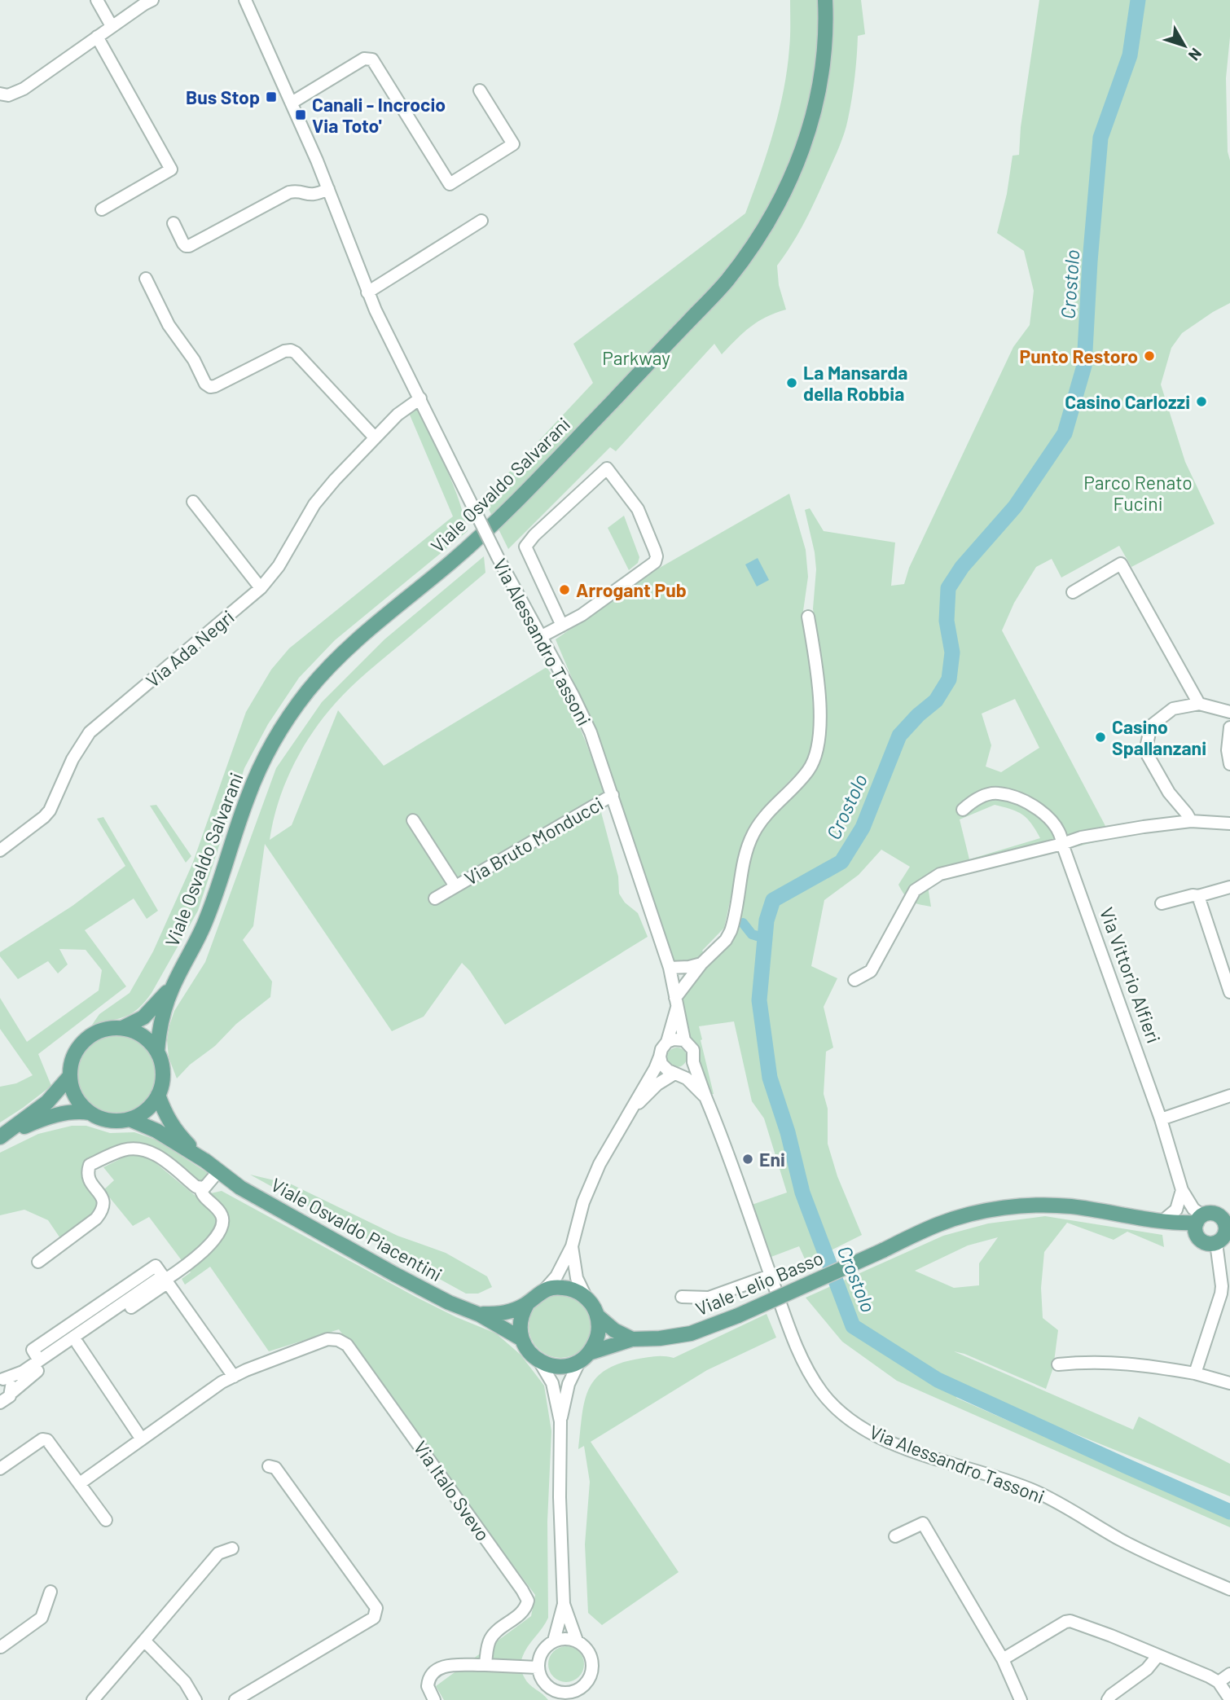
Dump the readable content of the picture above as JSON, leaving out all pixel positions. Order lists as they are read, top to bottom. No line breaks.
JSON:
{"streets":{"main road":["Viale Osvaldo Salvarani","Viale Osvaldo Piacentini","Viale Lelio Basso"],"street":["Via Alessandro Tassoni","Via Ada Negri","Via Bruto Monducci","Via Vittorio Alfieri","Via Italo Svevo"]},"crossings":[["Viale Osvaldo Salvarani","Viale Osvaldo Piacentini"],["Via Alessandro Tassoni","Via Ada Negri"],["Via Alessandro Tassoni","Via Bruto Monducci"],["Via Vittorio Alfieri","Viale Lelio Basso"],["Viale Osvaldo Piacentini","Viale Lelio Basso"]],"water":["Crostolo"],"parks":["Parkway","Parco Renato Fucini"],"places":{"transit":["Bus Stop","Canali - Incrocio Via Toto'"],"other":["Punto Restoro","La Mansarda della Robbia","Casino Carlozzi","Arrogant Pub","Casino Spallanzani","Eni"]},"north":"bottom right"}
